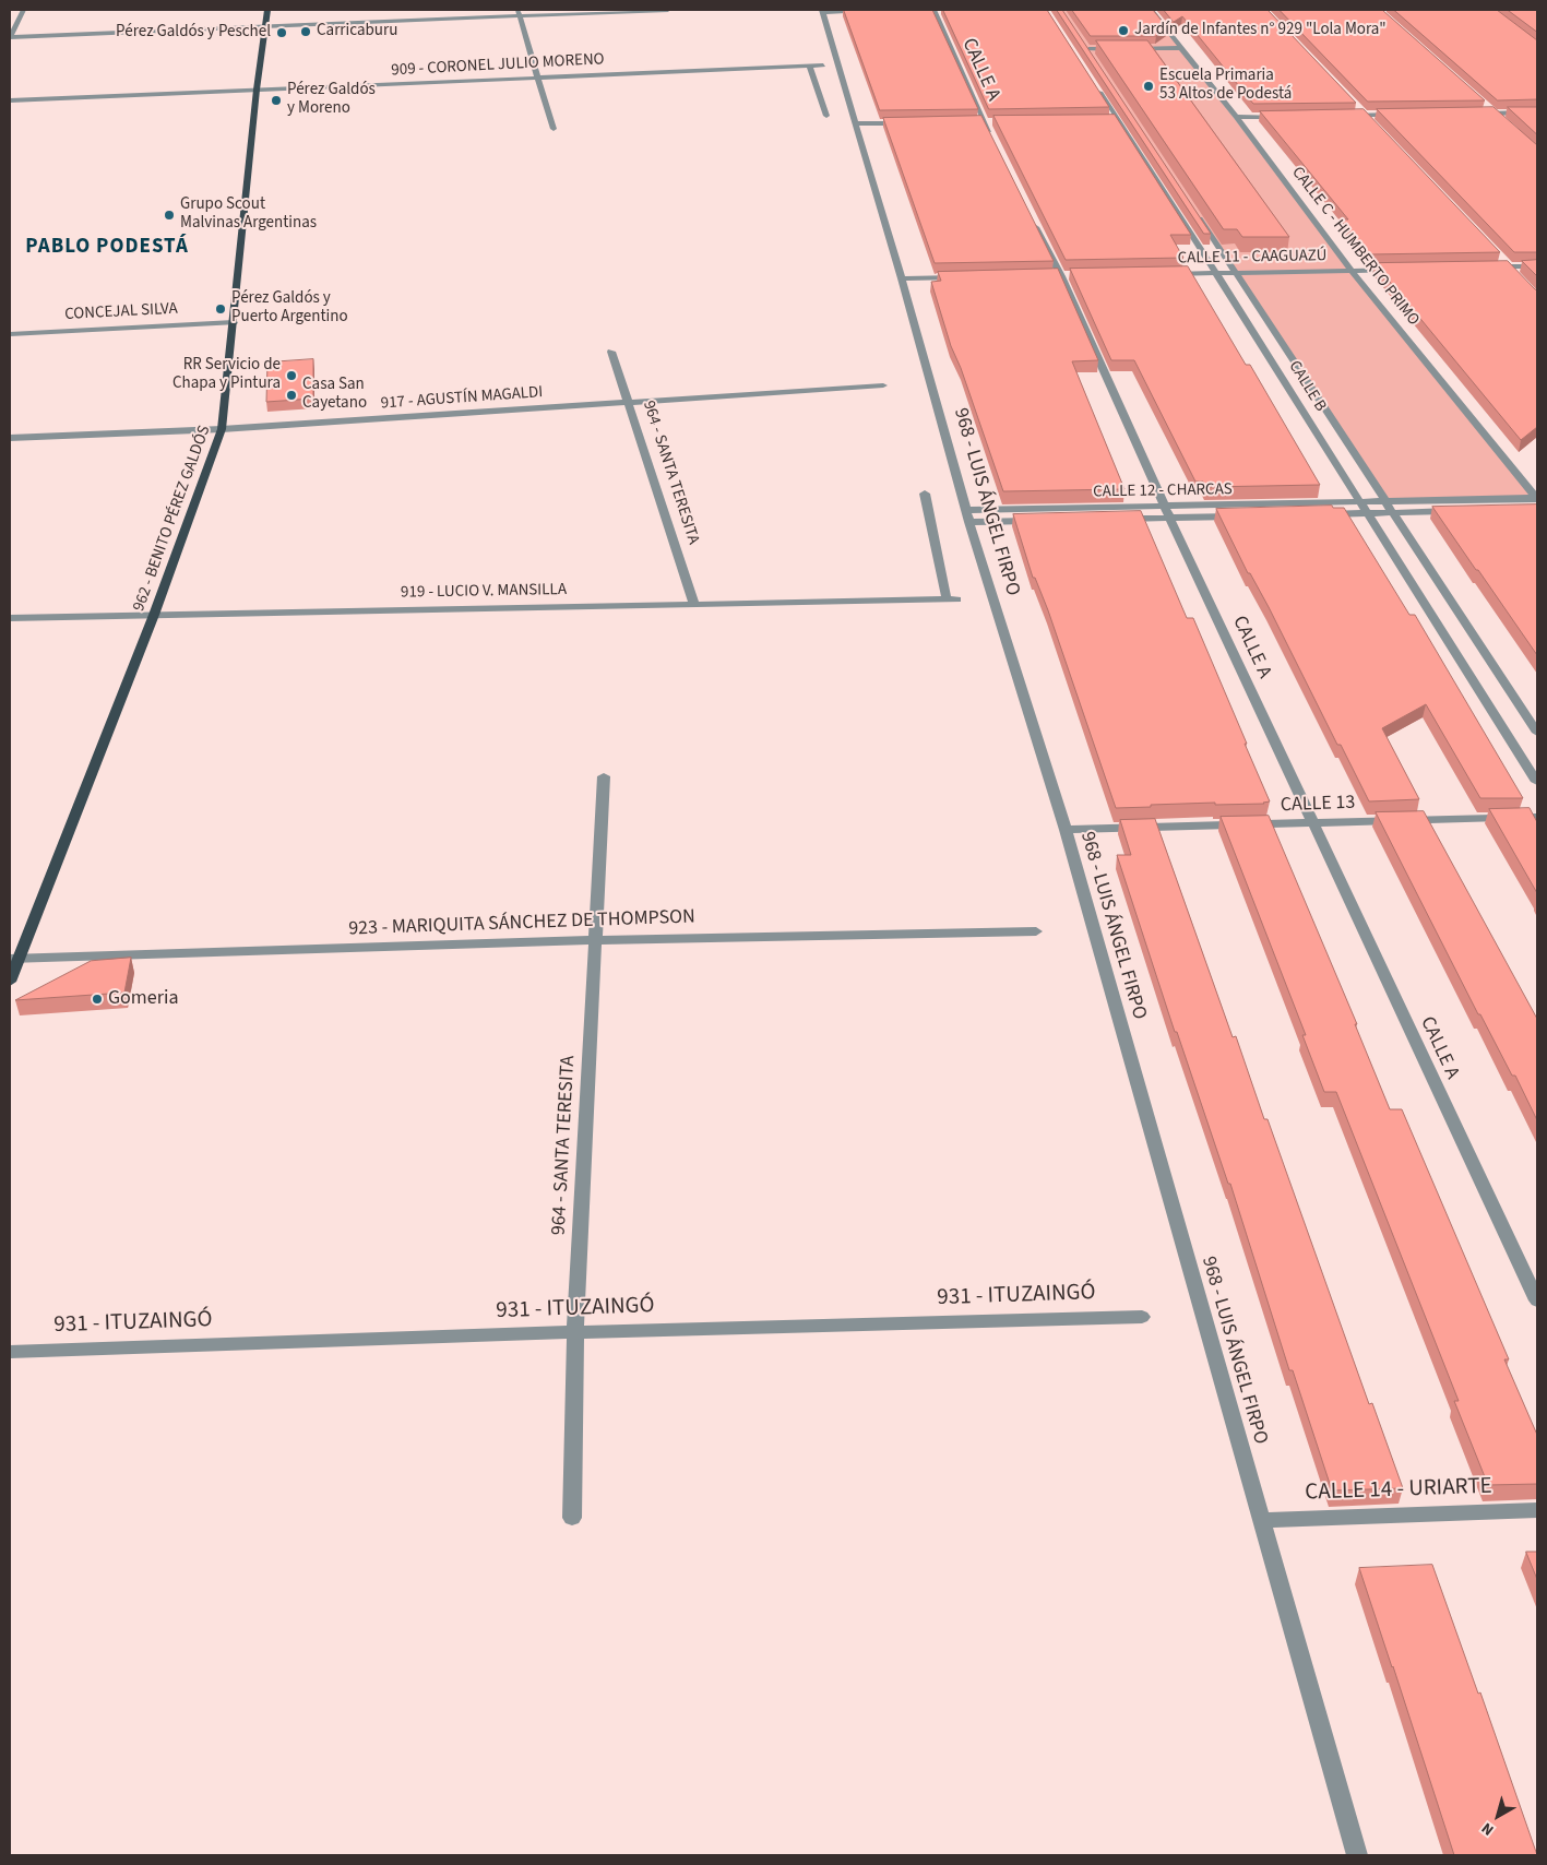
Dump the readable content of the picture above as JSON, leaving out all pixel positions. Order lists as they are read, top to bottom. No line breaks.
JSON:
{"streets":{"main road":["962 - BENITO PÉREZ GALDÓS"],"street":["909 - CORONEL JULIO MORENO","CALLE A","CALLE C - HUMBERTO PRIMO","CALLE 11 - CAAGUAZÚ","CONCEJAL SILVA","CALLE B","917 - AGUSTÍN MAGALDI","964 - SANTA TERESITA","CALLE 12 - CHARCAS","968 - LUIS ÁNGEL FIRPO","919 - LUCIO V. MANSILLA","CALLE 13","923 - MARIQUITA SÁNCHEZ DE THOMPSON","931 - ITUZAINGÓ","CALLE 14 - URIARTE"]},"crossings":[["909 - CORONEL JULIO MORENO","962 - BENITO PÉREZ GALDÓS"],["CALLE A","CALLE 12 - CHARCAS"],["CALLE A","CALLE 13"],["CALLE C - HUMBERTO PRIMO","CALLE 11 - CAAGUAZÚ"],["CALLE C - HUMBERTO PRIMO","CALLE 12 - CHARCAS"],["CALLE 11 - CAAGUAZÚ","CALLE B"],["CONCEJAL SILVA","962 - BENITO PÉREZ GALDÓS"],["CALLE B","CALLE 12 - CHARCAS"],["917 - AGUSTÍN MAGALDI","964 - SANTA TERESITA"],["917 - AGUSTÍN MAGALDI","962 - BENITO PÉREZ GALDÓS"],["964 - SANTA TERESITA","919 - LUCIO V. MANSILLA"],["964 - SANTA TERESITA","923 - MARIQUITA SÁNCHEZ DE THOMPSON"],["964 - SANTA TERESITA","931 - ITUZAINGÓ"],["CALLE 12 - CHARCAS","968 - LUIS ÁNGEL FIRPO"],["968 - LUIS ÁNGEL FIRPO","CALLE 13"],["968 - LUIS ÁNGEL FIRPO","CALLE 14 - URIARTE"],["962 - BENITO PÉREZ GALDÓS","919 - LUCIO V. MANSILLA"],["962 - BENITO PÉREZ GALDÓS","923 - MARIQUITA SÁNCHEZ DE THOMPSON"]],"districts":["PABLO PODESTÁ"],"places":["Jardín de Infantes n° 929 \"Lola Mora\"","Carricaburu","Pérez Galdós y Peschel","Escuela Primaria 53 Altos de Podestá","Pérez Galdós y Moreno","Grupo Scout Malvinas Argentinas","Pérez Galdós y Puerto Argentino","RR Servicio de Chapa y Pintura","Casa San Cayetano","Gomeria"],"north":"bottom left"}
